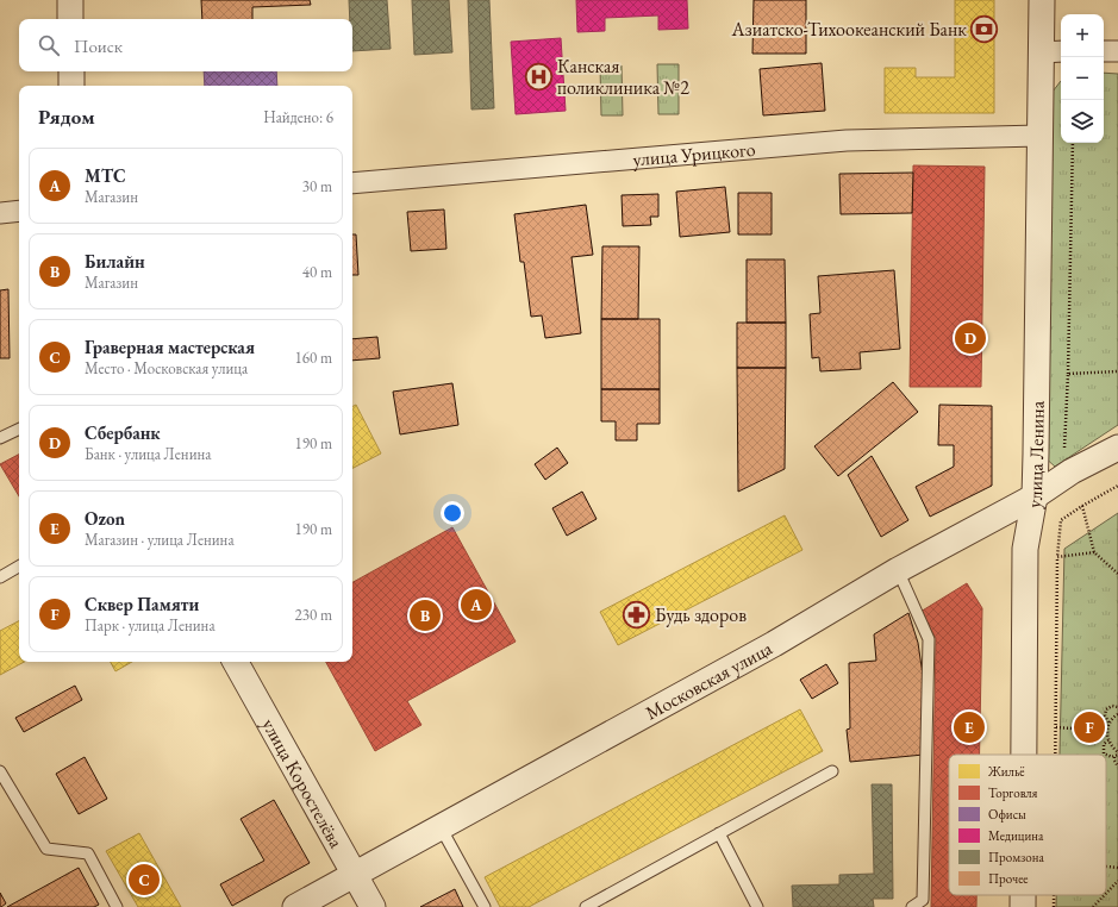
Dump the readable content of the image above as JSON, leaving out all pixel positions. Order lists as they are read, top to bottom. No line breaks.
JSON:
{"streets":{"street":["улица Урицкого","улица Ленина","Московская улица","улица Коростелёва"]},"crossings":[["улица Урицкого","улица Ленина"],["улица Ленина","Московская улица"],["Московская улица","улица Коростелёва"]],"places":{"bank":["Азиатско-Тихоокеанский Банк"],"hospital":["Канская поликлиника №2"],"pharmacy":["Будь здоров"]},"legend":["Жильё","Торговля","Офисы","Медицина","Промзона","Прочее"],"page":{"map_buttons":["+","−"],"search":"Поиск","heading":["Рядом","Найдено: 6"],"list":[{"mark":"A","name":"МТС","note":"Магазин","value":"30 m"},{"mark":"B","name":"Билайн","note":"Магазин","value":"40 m"},{"mark":"C","name":"Граверная мастерская","note":"Место · Московская улица","value":"160 m"},{"mark":"D","name":"Сбербанк","note":"Банк · улица Ленина","value":"190 m"},{"mark":"E","name":"Ozon","note":"Магазин · улица Ленина","value":"190 m"},{"mark":"F","name":"Сквер Памяти","note":"Парк · улица Ленина","value":"230 m"}],"pins":["D","A","B","E","F","C"]}}
